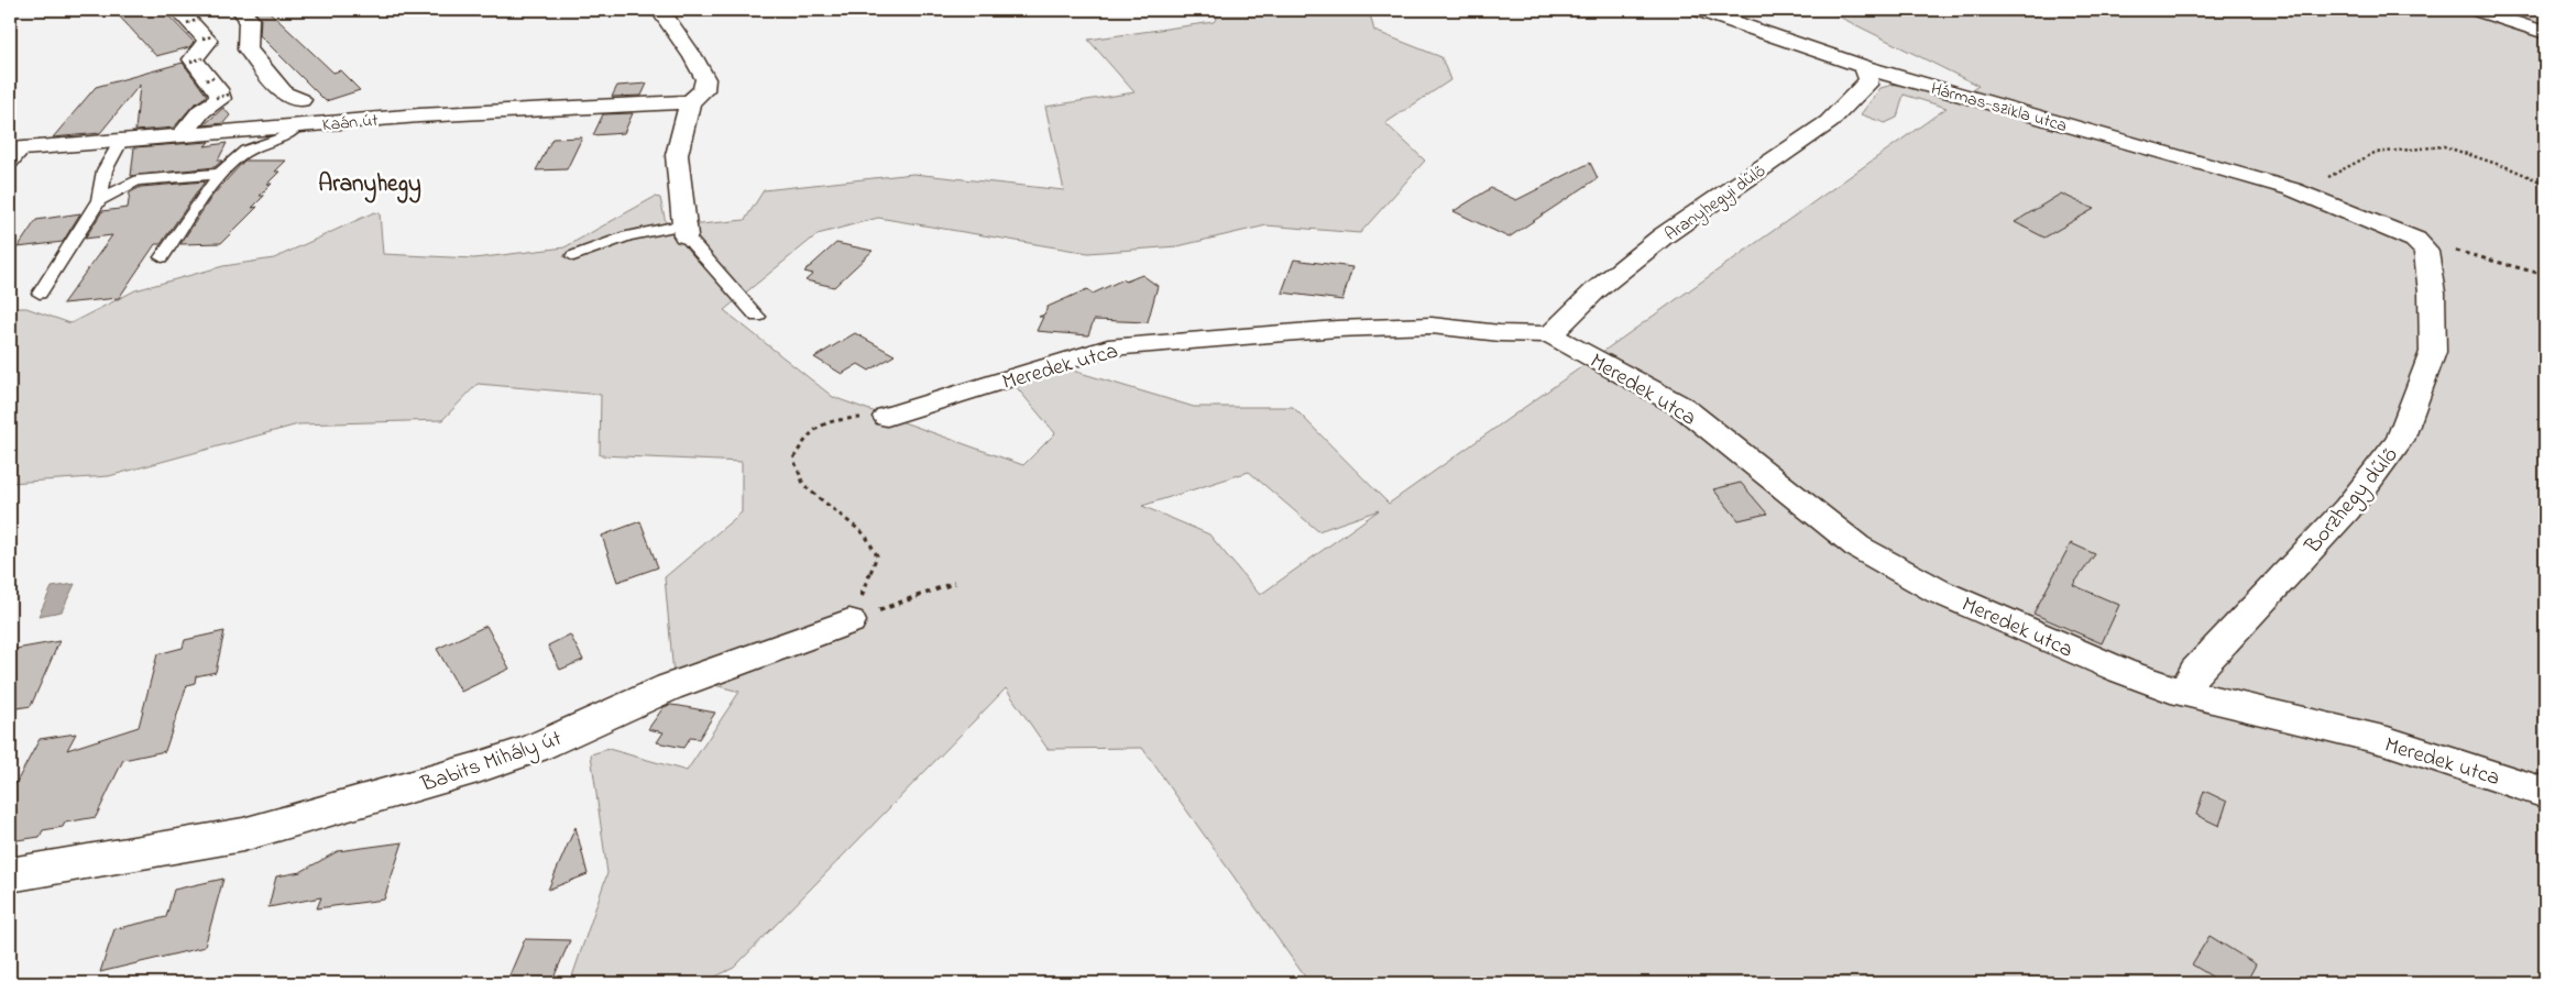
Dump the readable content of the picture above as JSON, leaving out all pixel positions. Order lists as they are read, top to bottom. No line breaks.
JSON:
{"streets":{"street":["Hármas-szikla utca","Kaán út","Aranyhegyi dűlő","Meredek utca","Borzhegy dűlő","Babits Mihály út"]},"crossings":[["Hármas-szikla utca","Aranyhegyi dűlő"],["Hármas-szikla utca","Borzhegy dűlő"],["Aranyhegyi dűlő","Meredek utca"],["Meredek utca","Borzhegy dűlő"]],"districts":["Aranyhegy"]}
